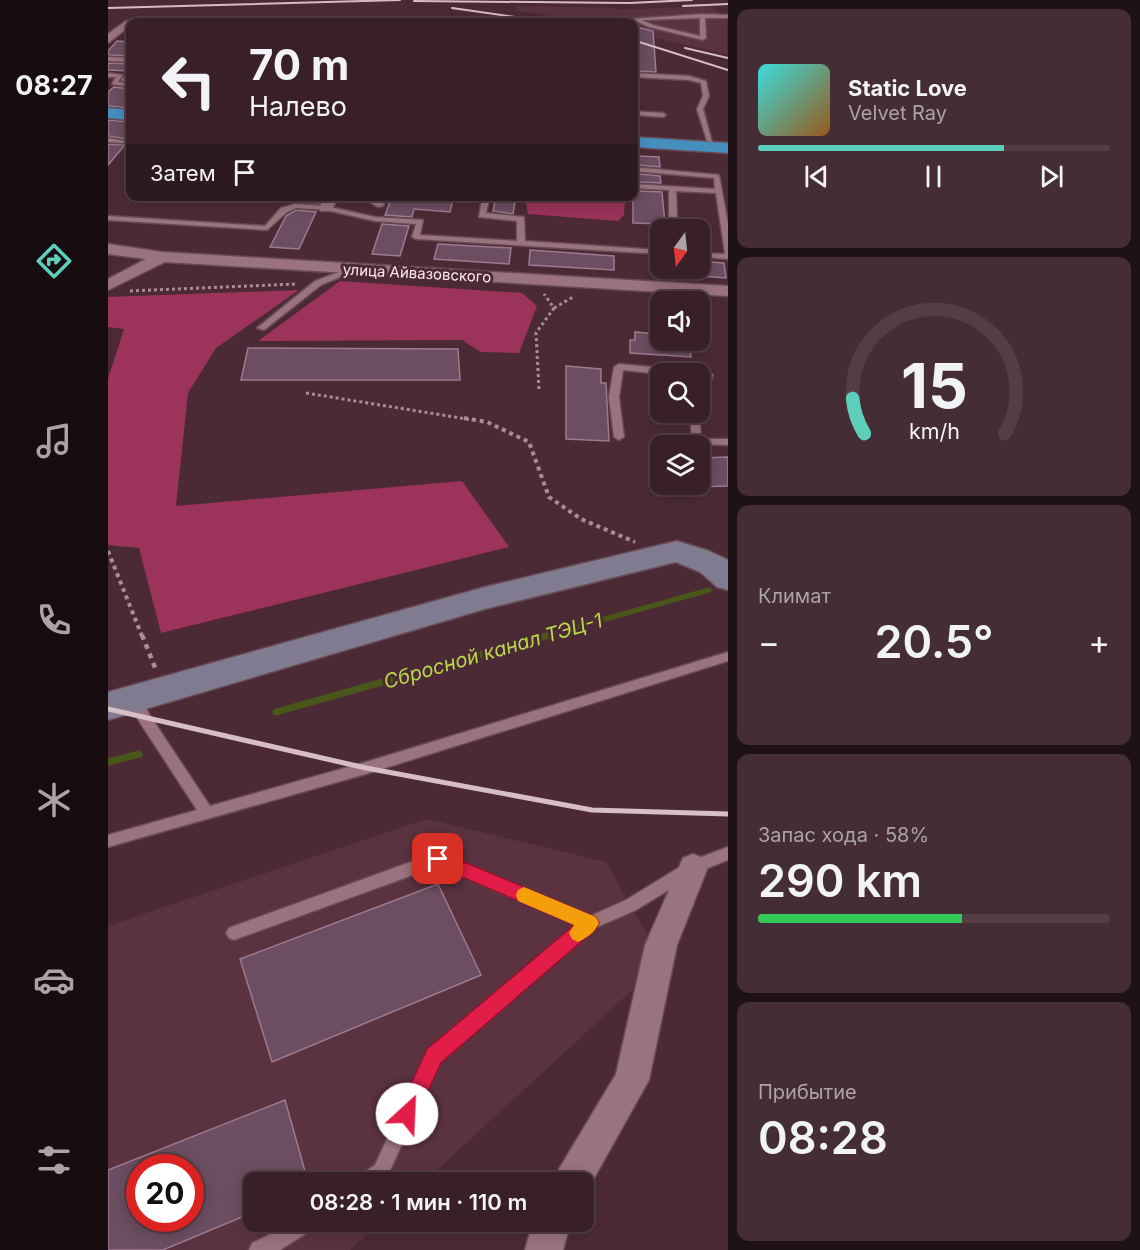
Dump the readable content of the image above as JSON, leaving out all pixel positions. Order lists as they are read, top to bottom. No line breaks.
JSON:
{"streets":{"street":["улица Айвазовского"]},"water":["Сбросной канал ТЭЦ-1"],"north":"bottom","page":{"tabs":"08:27","turn":["70 m","Налево"],"song":["Static Love","Velvet Ray"],"then":"Затем","tile":["Климат",["Запас хода · 58%","290 km"],["Прибытие","08:28"]],"heat":["−","20.5°","+"],"limit":"20","trip":"08:28 · 1 мин · 110 m","gauge":["15","km/h"]}}
